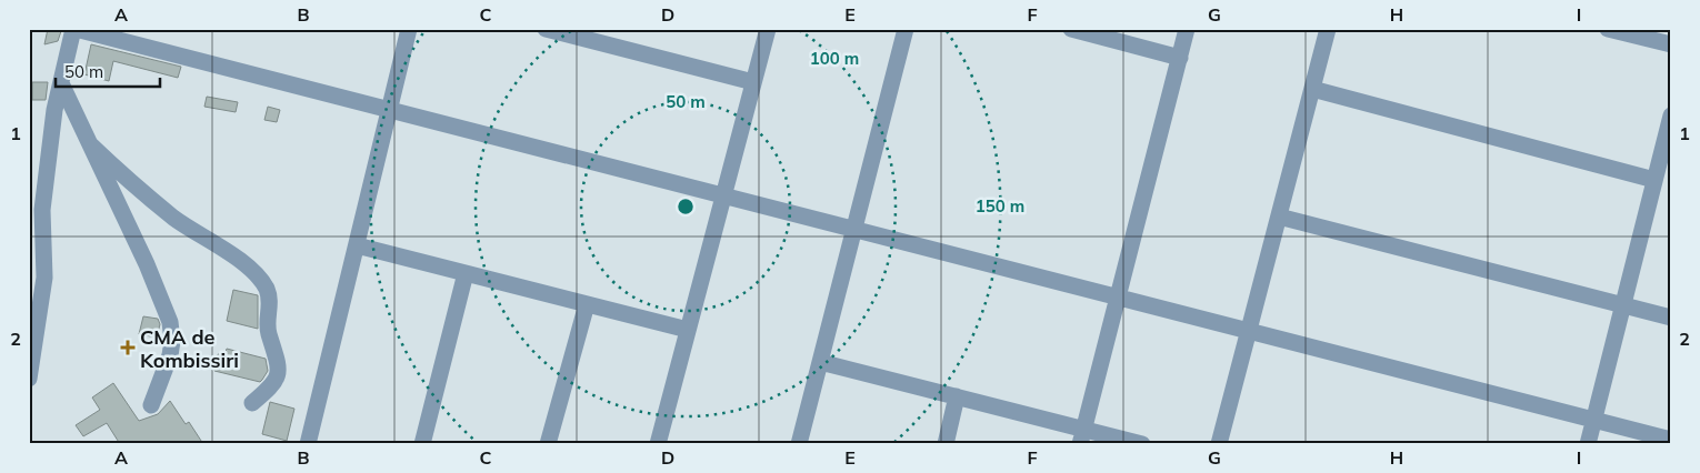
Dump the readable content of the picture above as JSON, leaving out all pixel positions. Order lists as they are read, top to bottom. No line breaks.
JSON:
{"places":{"health":["CMA de Kombissiri"]},"scale_bar":"50 m","grid":{"columns":["A","B","C","D","E","F","G","H","I"],"rows":["1","2"]},"rings":["100 m","50 m","150 m"]}
